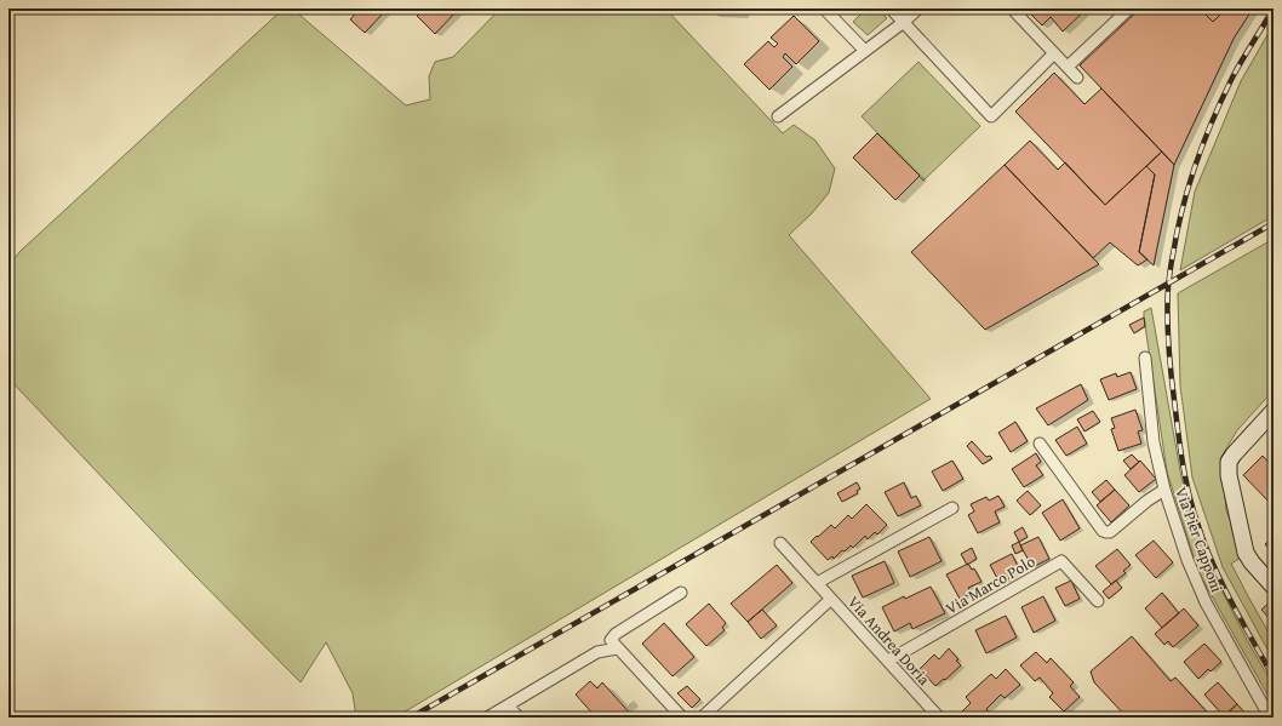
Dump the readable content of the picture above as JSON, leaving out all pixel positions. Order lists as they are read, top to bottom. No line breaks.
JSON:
{"streets":{"street":["Via Pier Capponi","Via Marco Polo","Via Andrea Doria"]},"crossings":[["Via Marco Polo","Via Andrea Doria"]]}
